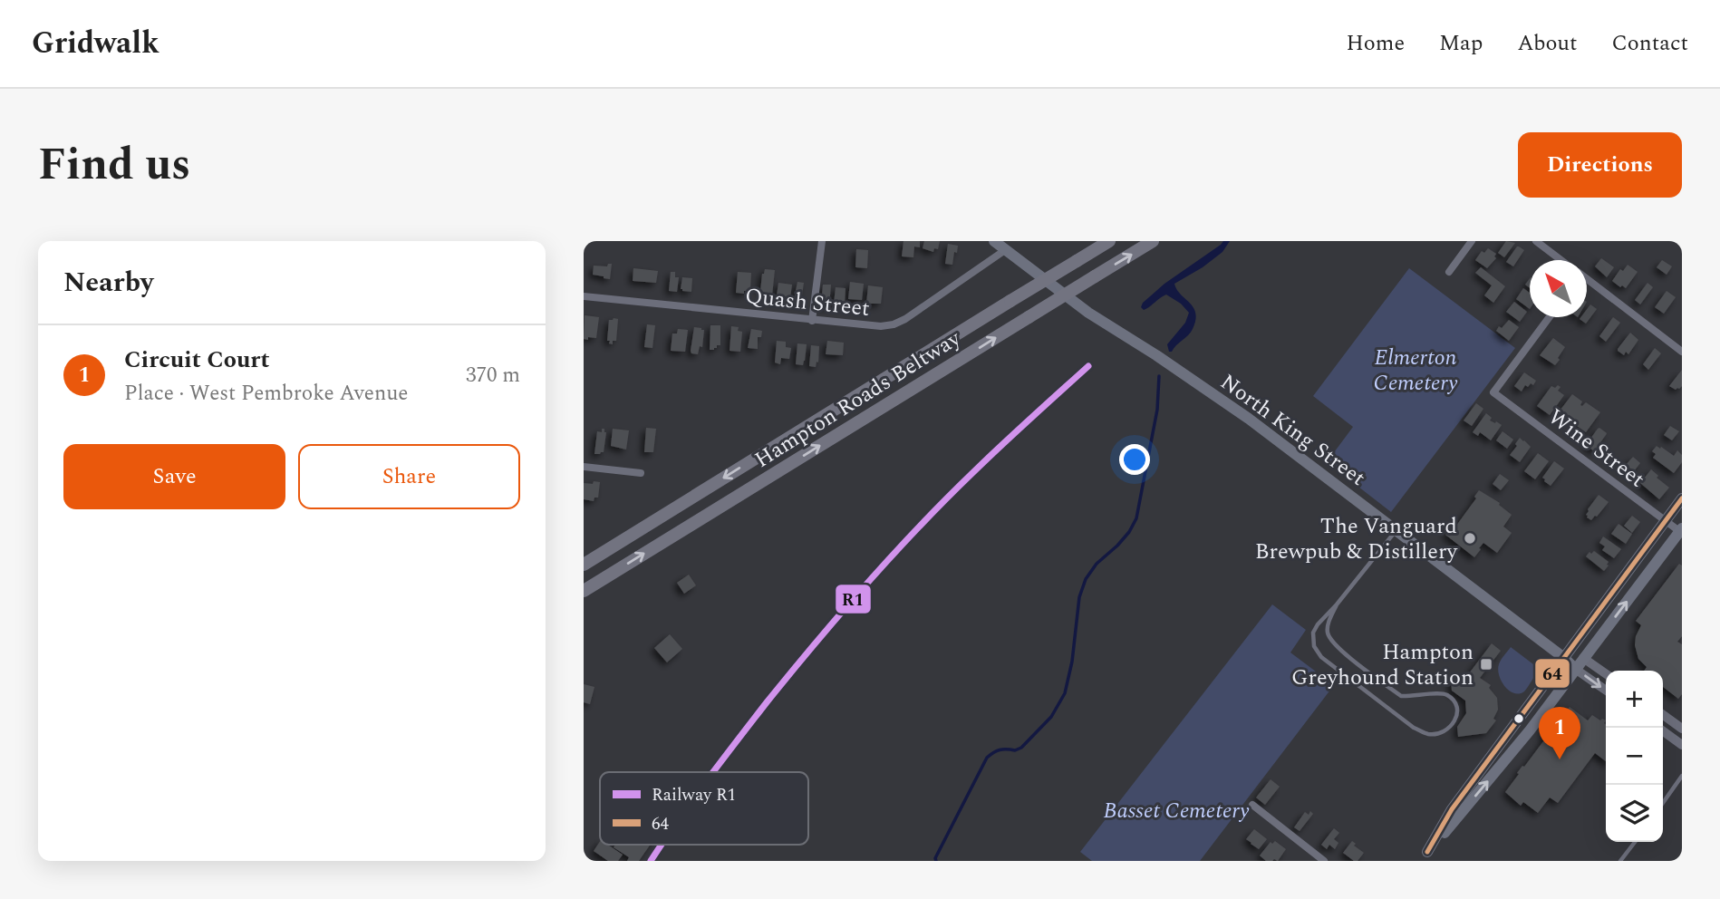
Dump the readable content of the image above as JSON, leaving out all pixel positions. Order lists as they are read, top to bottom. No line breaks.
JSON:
{"streets":{"highway":["Hampton Roads Beltway"],"main road":["North King Street"],"street":["Quash Street","Wine Street"]},"crossings":[["Quash Street","North King Street"]],"parks":["Elmerton Cemetery","Basset Cemetery"],"places":{"other":["The Vanguard Brewpub & Distillery"],"transit":["Hampton Greyhound Station"]},"lines":["rail line R1","transit line 64"],"legend":["Railway R1","64"],"north":"top left","page":{"header":"Gridwalk","nav":["Home","Map","About","Contact"],"title":"Find us","buttons":["Directions",["Save","Share"]],"heading":"Nearby","list":[{"mark":"1","name":"Circuit Court","note":"Place · West Pembroke Avenue","value":"370 m"}],"map_buttons":["+","−"],"pins":"1"}}
